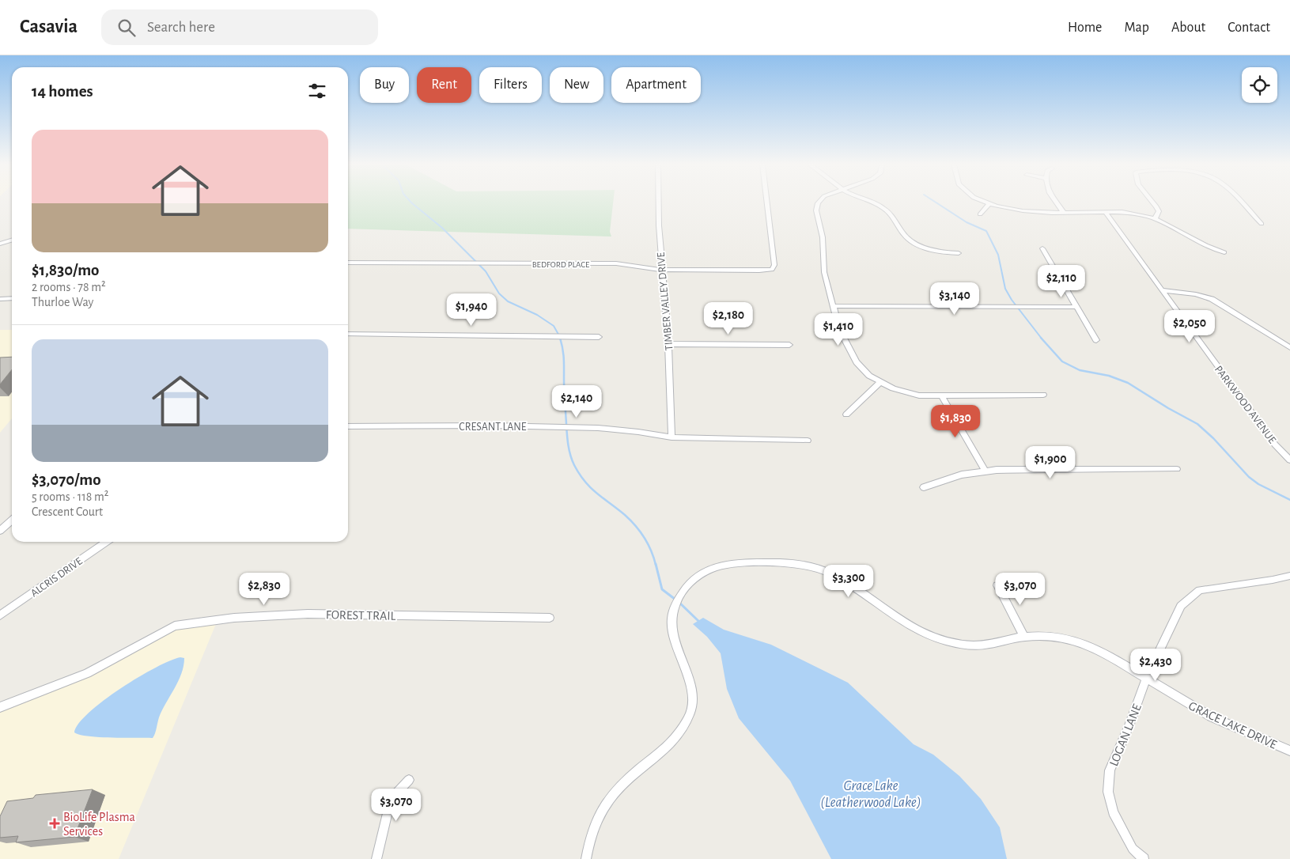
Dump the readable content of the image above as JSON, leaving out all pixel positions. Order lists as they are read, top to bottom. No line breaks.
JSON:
{"streets":{"street":["BEDFORD PLACE","TIMBER VALLEY DRIVE","PARKWOOD AVENUE","CRESANT LANE","ALCRIS DRIVE","FOREST TRAIL","GRACE LAKE DRIVE","LOGAN LANE"]},"crossings":[["BEDFORD PLACE","TIMBER VALLEY DRIVE"],["TIMBER VALLEY DRIVE","CRESANT LANE"],["GRACE LAKE DRIVE","LOGAN LANE"]],"water":["Grace Lake (Leatherwood Lake)"],"places":{"health":["BioLife Plasma Services"]},"page":{"header":"Casavia","search":"Search here","nav":["Home","Map","About","Contact"],"chip":["Buy","Rent","Filters","New","Apartment"],"heading":"14 homes","list":[{"name":"$1,830/mo","note":"2 rooms · 78 m² · Thurloe Way"},{"name":"$3,070/mo","note":"5 rooms · 118 m² · Crescent Court"}],"price":["$2,110","$3,140","$1,940","$2,180","$2,050","$1,410","$2,140","$1,830","$1,900","$3,300","$2,830","$3,070","$2,430","$3,070"]}}
